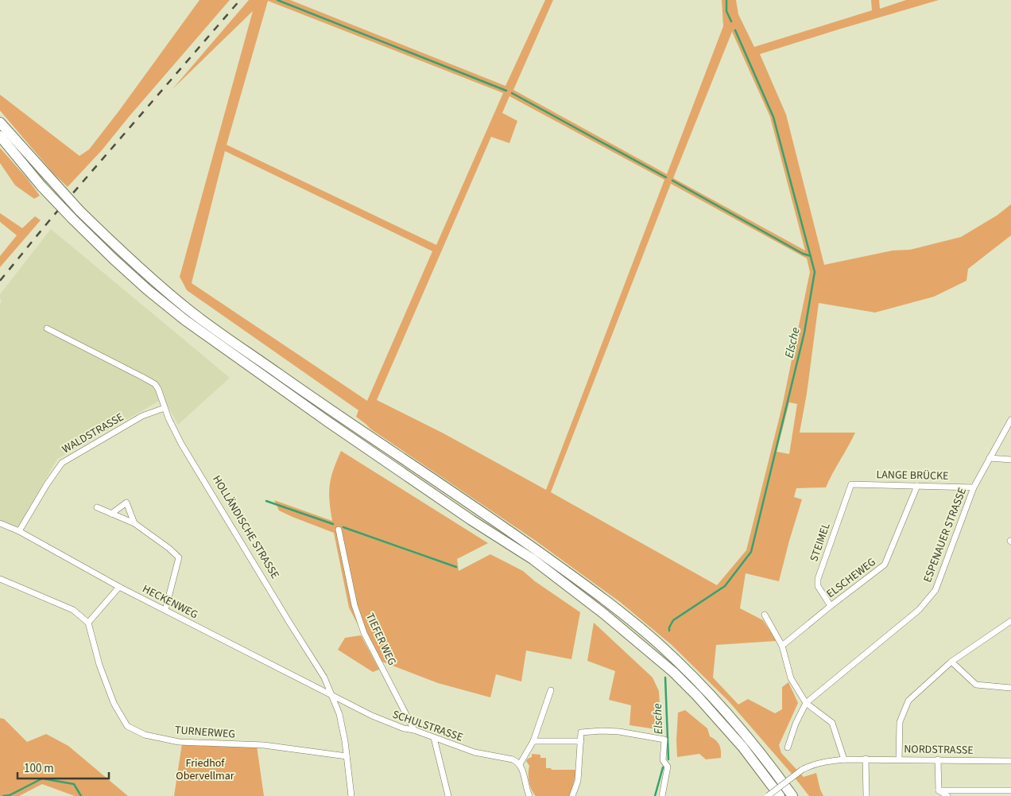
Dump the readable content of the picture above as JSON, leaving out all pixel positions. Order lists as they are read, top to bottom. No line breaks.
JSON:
{"streets":{"street":["WALDSTRASSE","LANGE BRÜCKE","HOLLÄNDISCHE STRASSE","ESPENAUER STRASSE","STEIMEL","ELSCHEWEG","HECKENWEG","TIEFER WEG","SCHULSTRASSE","TURNERWEG","NORDSTRASSE"]},"crossings":[["WALDSTRASSE","HOLLÄNDISCHE STRASSE"],["WALDSTRASSE","HECKENWEG"],["LANGE BRÜCKE","ESPENAUER STRASSE"],["LANGE BRÜCKE","STEIMEL"],["LANGE BRÜCKE","ELSCHEWEG"],["HOLLÄNDISCHE STRASSE","HECKENWEG"],["HOLLÄNDISCHE STRASSE","SCHULSTRASSE"],["HOLLÄNDISCHE STRASSE","TURNERWEG"],["STEIMEL","ELSCHEWEG"],["HECKENWEG","SCHULSTRASSE"],["TIEFER WEG","SCHULSTRASSE"]],"water":["Elsche"],"parks":["Friedhof Obervellmar"],"scale_bar":"100 m"}
